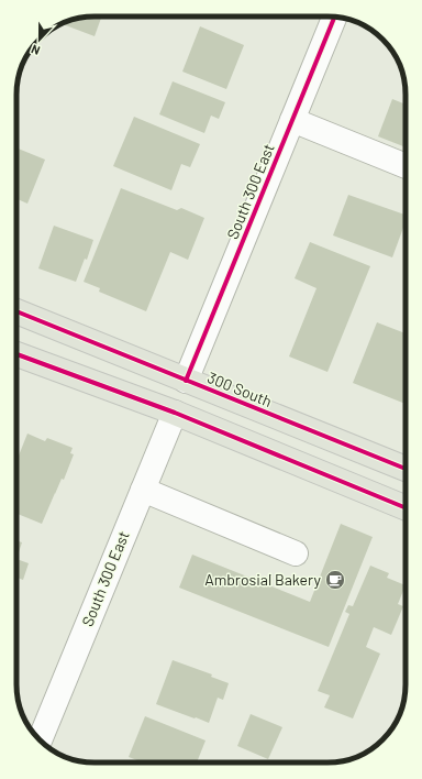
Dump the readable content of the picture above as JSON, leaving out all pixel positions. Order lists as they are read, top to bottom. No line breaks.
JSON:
{"streets":{"main road":["300 South"],"street":["South 300 East"]},"crossings":[["South 300 East","300 South"]],"places":{"cafe":["Ambrosial Bakery"]},"north":"bottom"}
